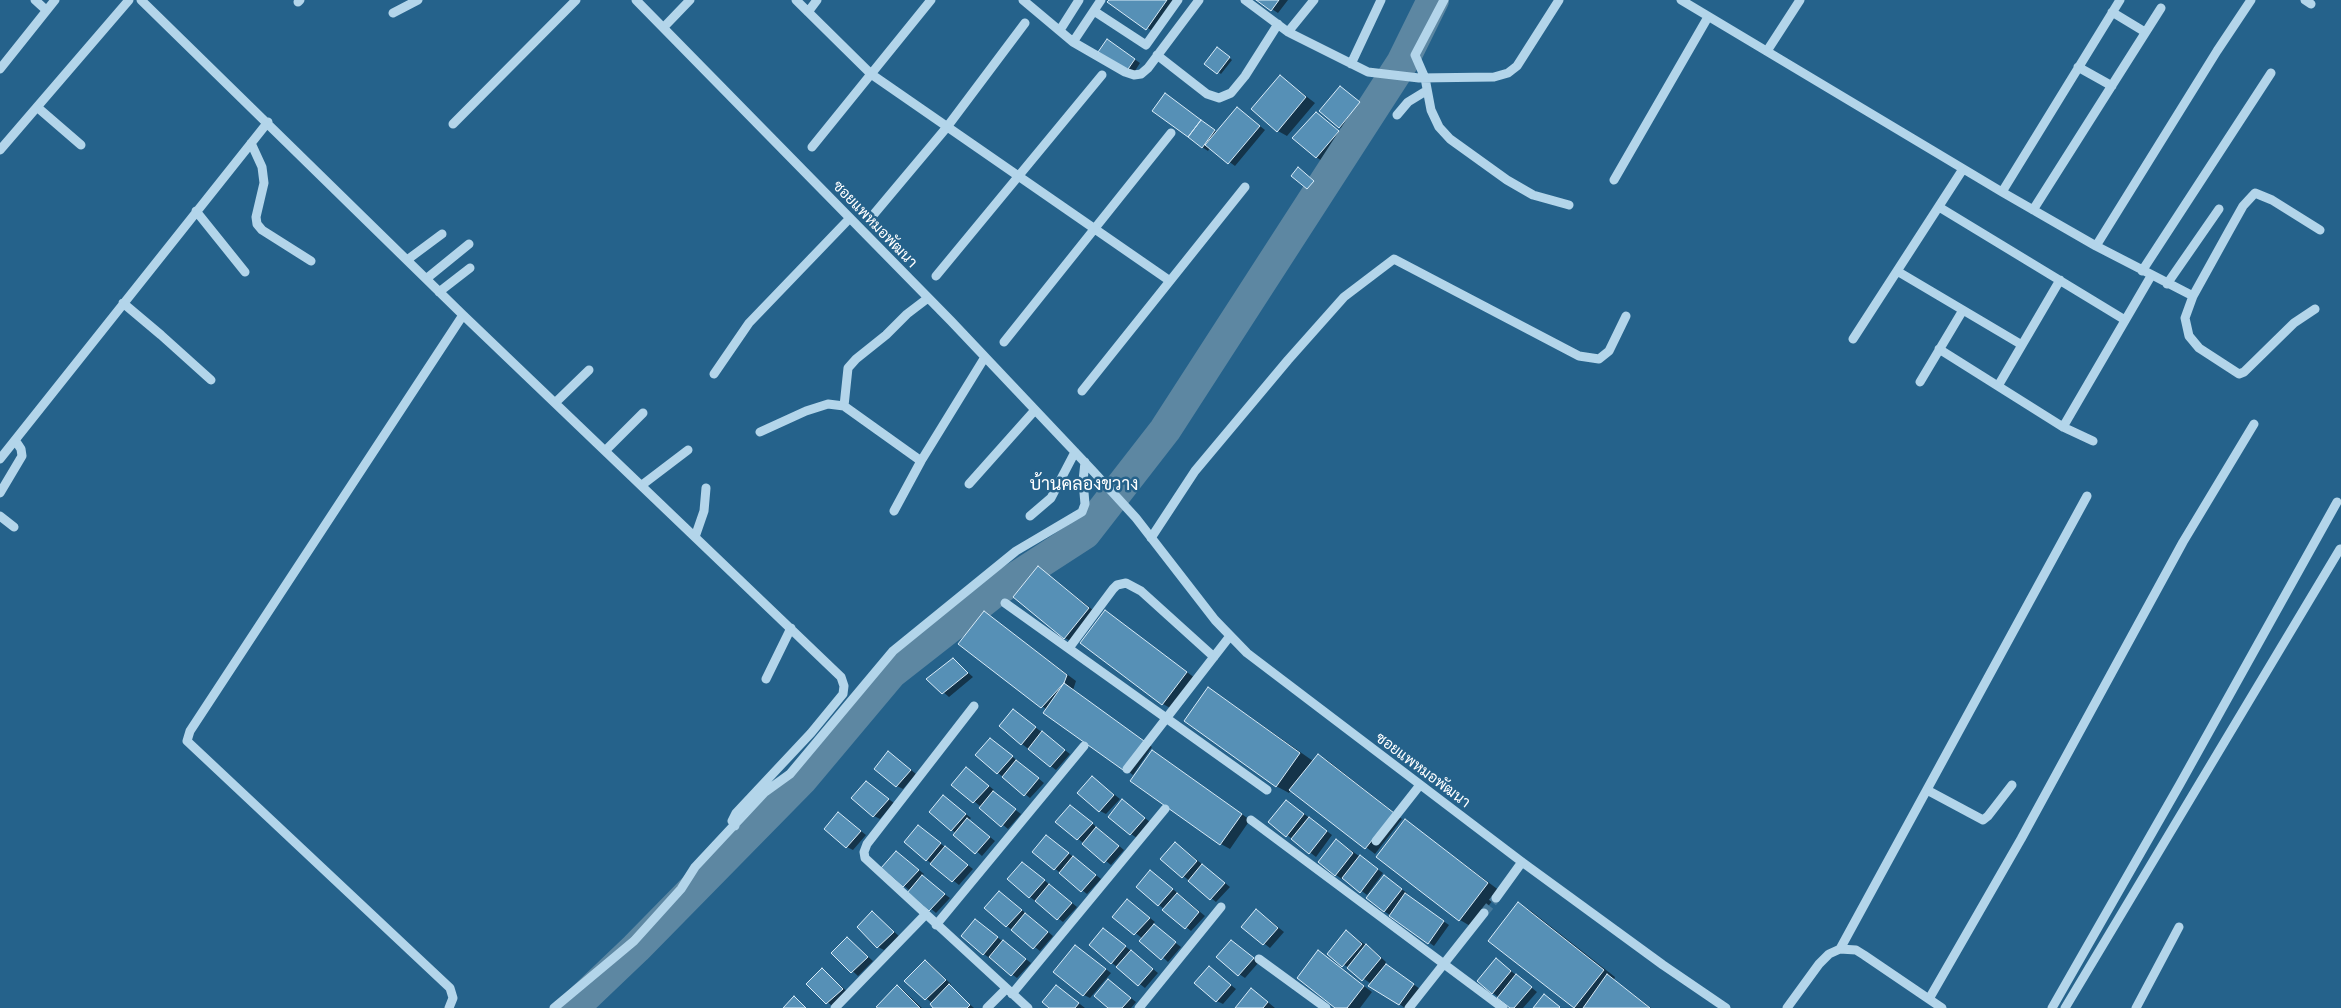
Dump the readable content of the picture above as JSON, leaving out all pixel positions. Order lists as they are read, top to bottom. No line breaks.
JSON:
{"streets":{"street":["ซอยแพหมอพัฒนา"]},"districts":["บ้านคลองขวาง"]}
